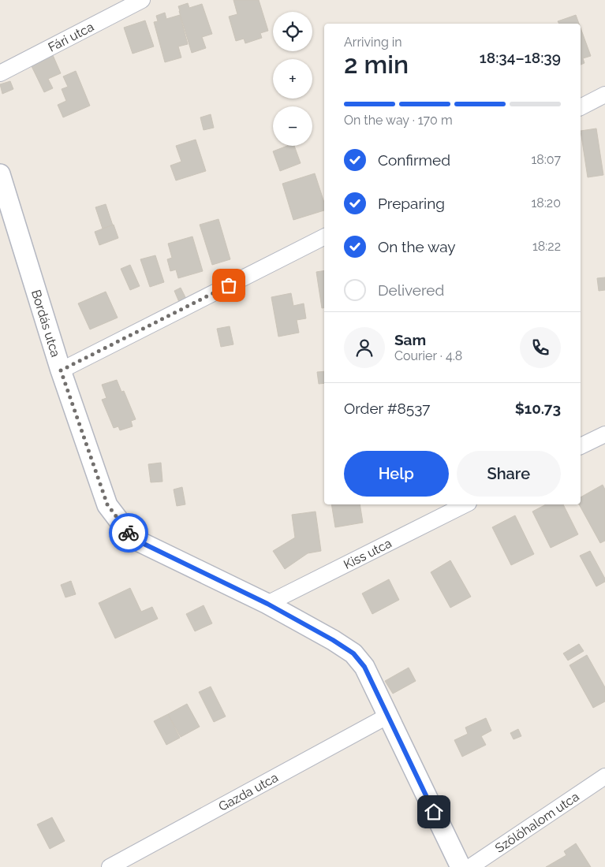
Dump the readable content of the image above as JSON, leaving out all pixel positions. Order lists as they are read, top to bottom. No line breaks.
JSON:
{"streets":{"street":["Fári utca","Bordás utca","Kiss utca","Gazda utca","Szőlőhalom utca"]},"crossings":[["Bordás utca","Kiss utca"],["Bordás utca","Gazda utca"]],"page":{"map_buttons":["+","−"],"heading":["2 min","Arriving in","18:34–18:39"],"panel":["Sam","Courier · 4.8","Order #8537","$10.73"],"bar":"On the way · 170 m","list":[["Confirmed","18:07"],["Preparing","18:20"],["On the way","18:22"],"Delivered"],"buttons":["Help","Share"]}}
